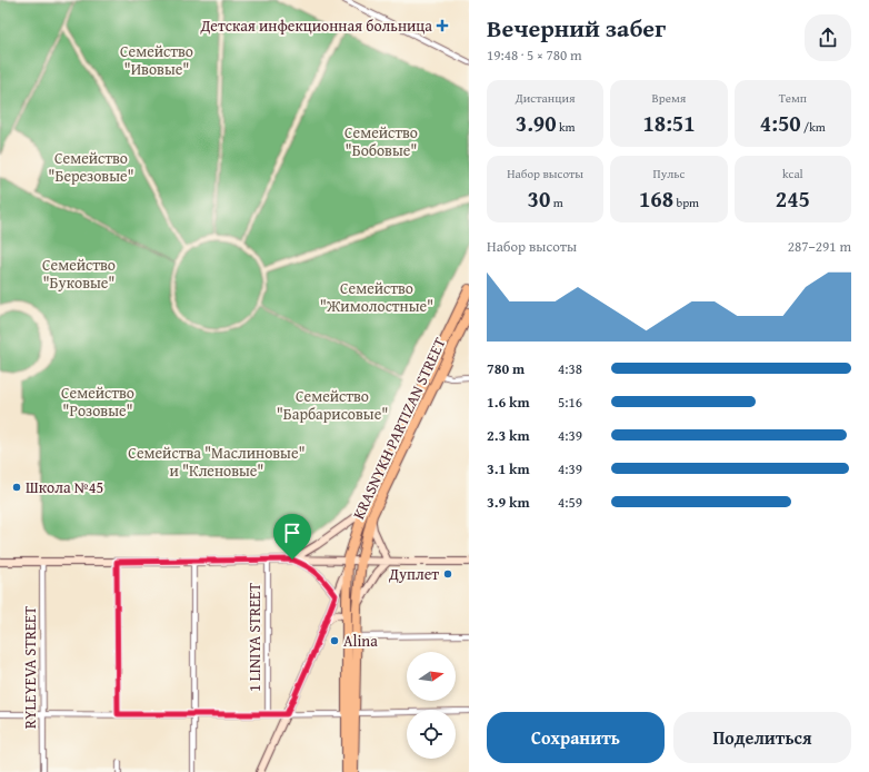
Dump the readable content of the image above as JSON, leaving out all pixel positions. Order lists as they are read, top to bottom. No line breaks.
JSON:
{"streets":{"highway":["KRASNYKH PARTIZAN STREET"],"street":["1 LINIYA STREET","RYLEYEVA STREET"]},"crossings":[["KRASNYKH PARTIZAN STREET","1 LINIYA STREET"],["1 LINIYA STREET","RYLEYEVA STREET"]],"parks":["Семейство \"Ивовые\"","Семейство \"Бобовые\"","Семейство \"Березовые\"","Семейство \"Буковые\"","Семейство \"Жимолостные\"","Семейство \"Розовые\"","Семейство \"Барбарисовые\"","Семейства \"Маслиновые\" и \"Кленовые\""],"places":{"health":["Детская инфекционная больница"],"other":["Школа №45","Дуплет","Alina"]},"north":"right","page":{"heading":["Вечерний забег","19:48 · 5 × 780 m"],"stats":[["Дистанция","3.90 km"],["Время","18:51"],["Темп","4:50 /km"],["Набор высоты","30 m"],["Пульс","168 bpm"],["kcal","245"]],"chart":["Набор высоты","287–291 m"],"list":[{"name":"780 m","note":"4:38"},{"name":"1.6 km","note":"5:16"},{"name":"2.3 km","note":"4:39"},{"name":"3.1 km","note":"4:39"},{"name":"3.9 km","note":"4:59"}],"buttons":["Сохранить","Поделиться"]}}
